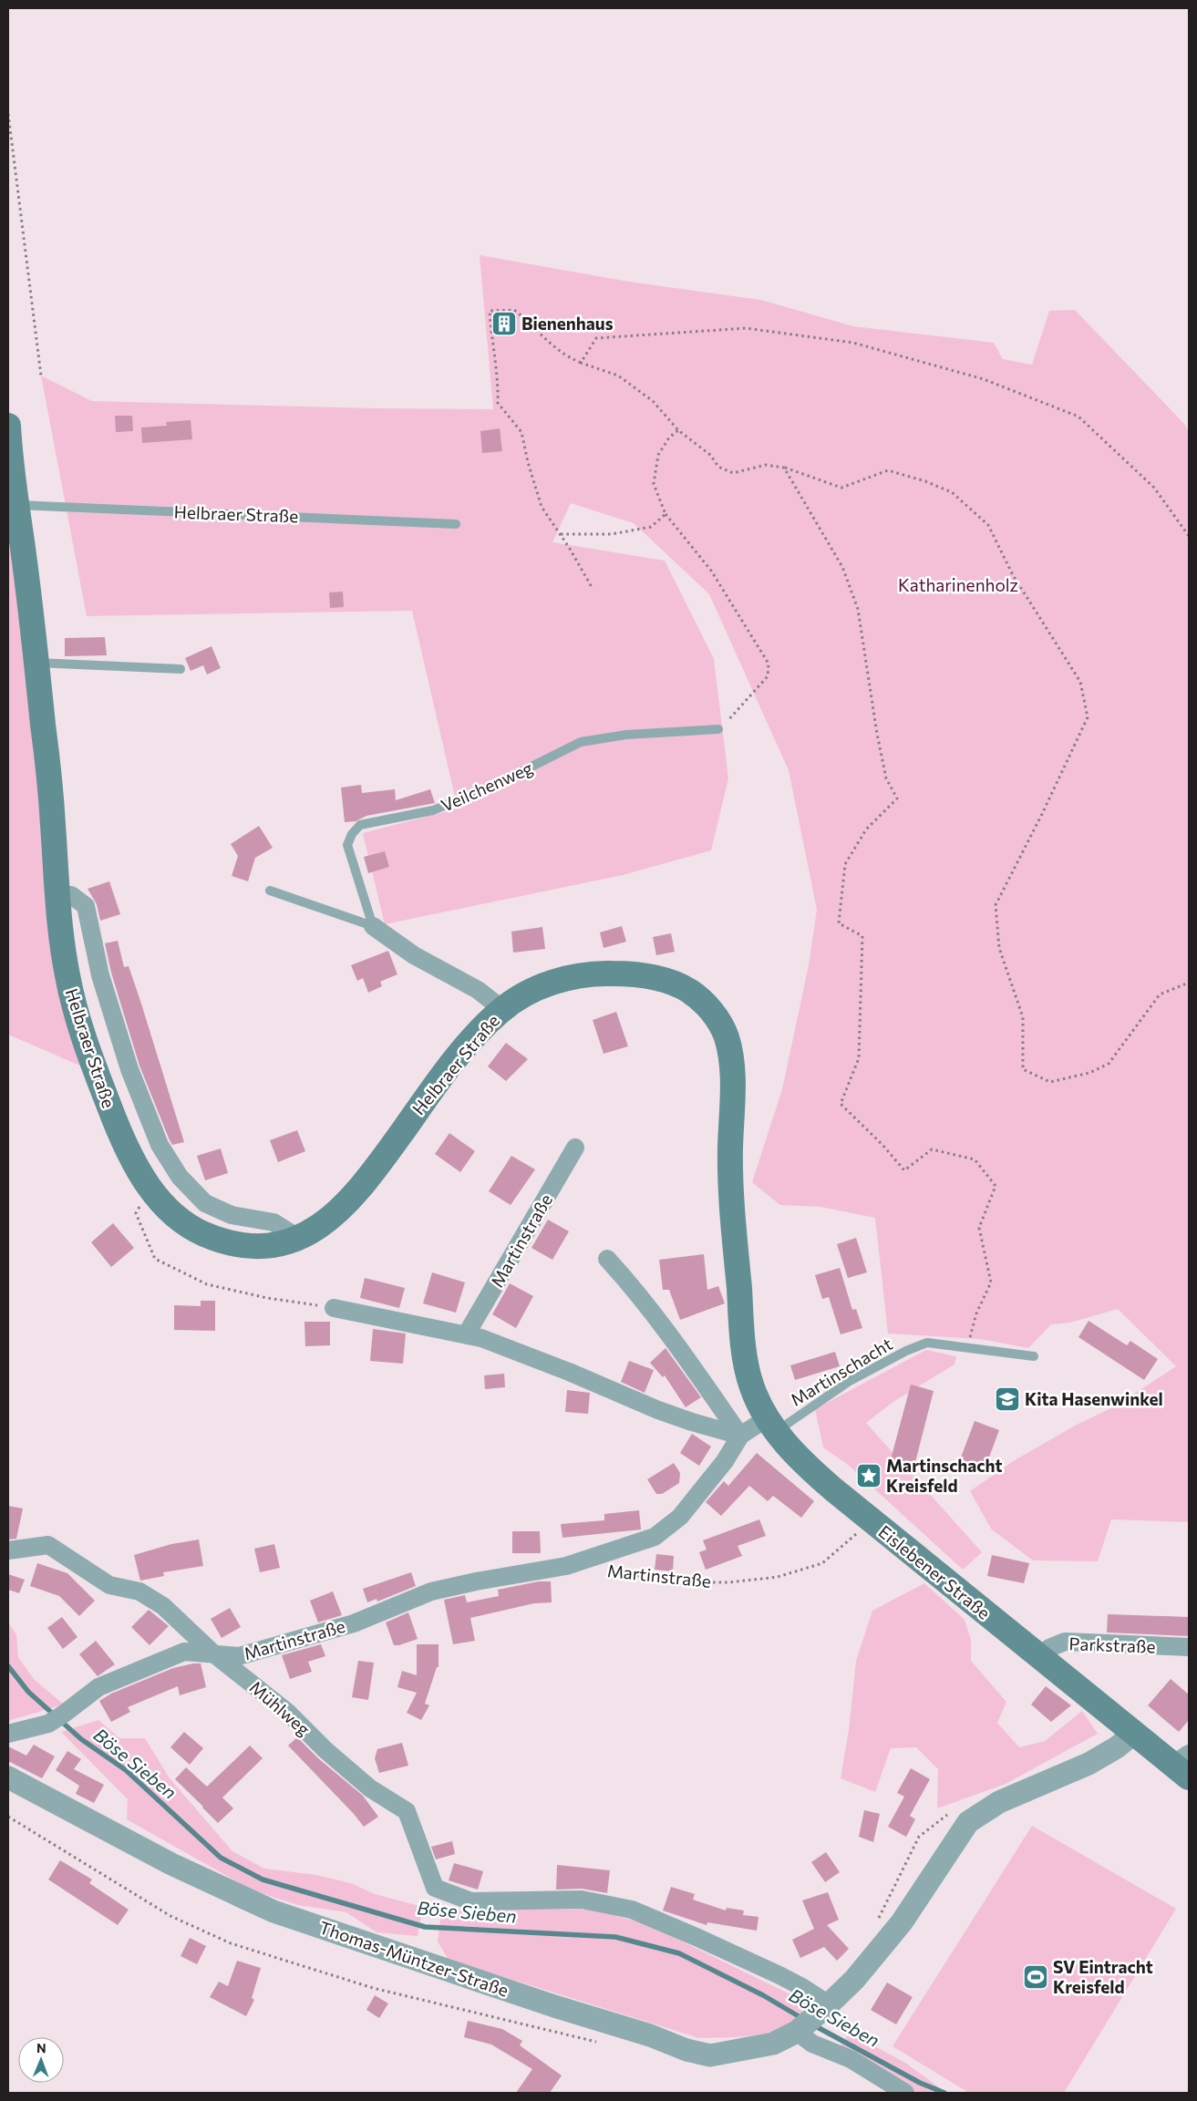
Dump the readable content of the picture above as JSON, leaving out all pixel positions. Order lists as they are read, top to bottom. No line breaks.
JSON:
{"streets":{"main road":["Helbraer Straße","Eislebener Straße"],"street":["Martinstraße","Parkstraße","Mühlweg","Thomas-Müntzer-Straße"],"lane":["Veilchenweg","Martinschacht"]},"crossings":[["Helbraer Straße","Eislebener Straße"],["Martinstraße","Martinschacht"],["Martinstraße","Eislebener Straße"],["Martinstraße","Mühlweg"],["Martinschacht","Eislebener Straße"],["Eislebener Straße","Parkstraße"],["Eislebener Straße","Thomas-Müntzer-Straße"],["Mühlweg","Thomas-Müntzer-Straße"]],"water":["Böse Sieben"],"parks":["Katharinenholz"],"places":{"building":["Bienenhaus"],"school or university":["Kita Hasenwinkel"],"place":["Martinschacht Kreisfeld"],"sports":["SV Eintracht Kreisfeld"]},"north":"top"}
